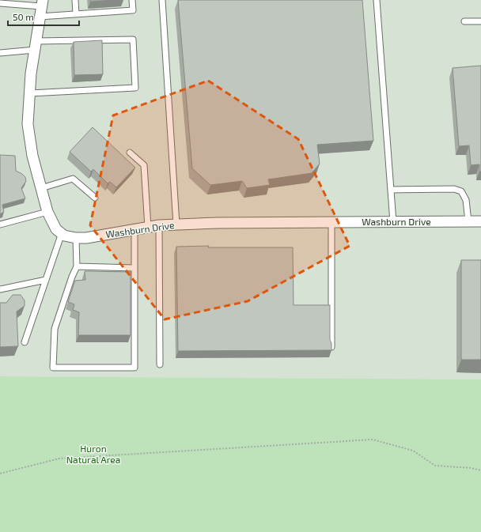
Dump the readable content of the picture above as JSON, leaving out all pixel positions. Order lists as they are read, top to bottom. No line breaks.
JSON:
{"streets":{"street":["Washburn Drive"]},"parks":["Huron Natural Area"],"scale_bar":"50 m"}
